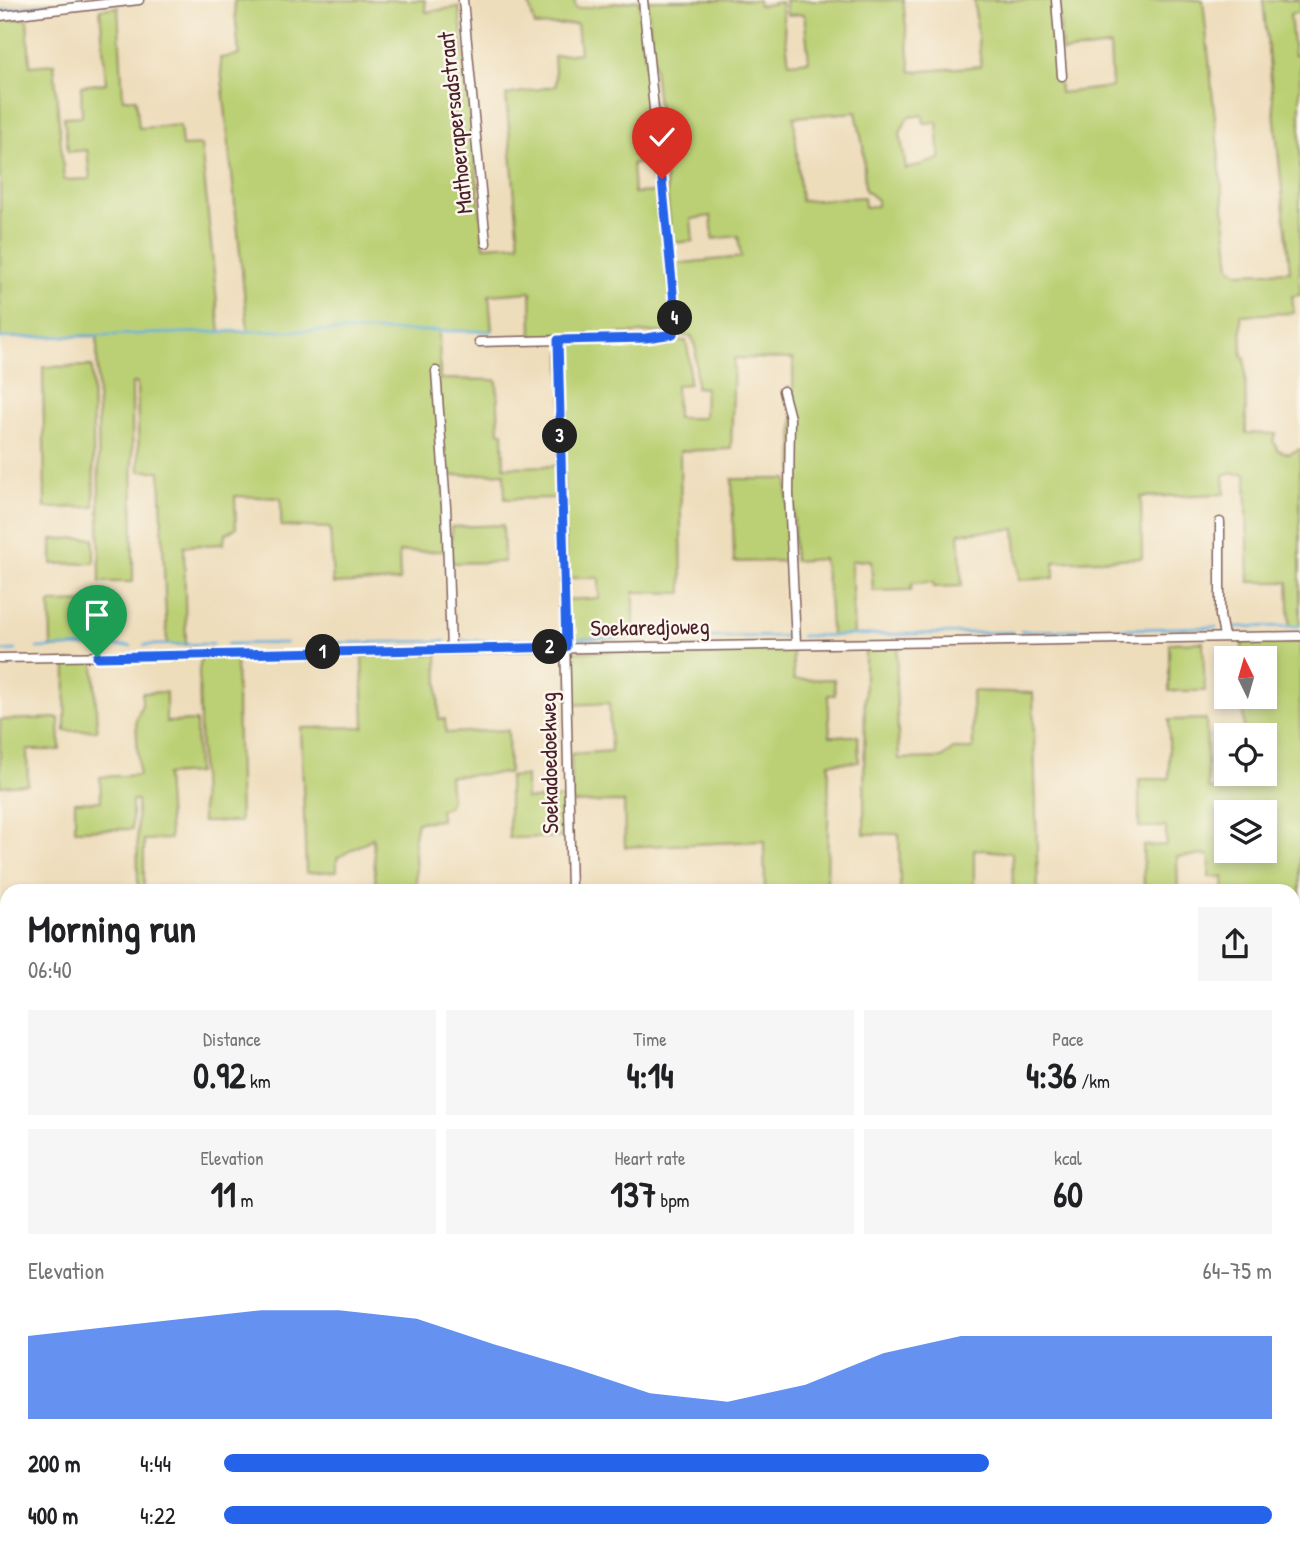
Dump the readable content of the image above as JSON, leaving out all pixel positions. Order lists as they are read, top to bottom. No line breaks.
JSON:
{"streets":{"street":["Mathoerapersadstraat","Soekaredjoweg","Soekadoedoekweg"]},"crossings":[["Soekaredjoweg","Soekadoedoekweg"]],"north":"top","page":{"pins":["4","3","2","1"],"heading":["Morning run","06:40"],"stats":[["Distance","0.92 km"],["Time","4:14"],["Pace","4:36 /km"],["Elevation","11 m"],["Heart rate","137 bpm"],["kcal","60"]],"chart":["Elevation","64–75 m"],"list":[{"name":"200 m","note":"4:44"},{"name":"400 m","note":"4:22"}]}}
